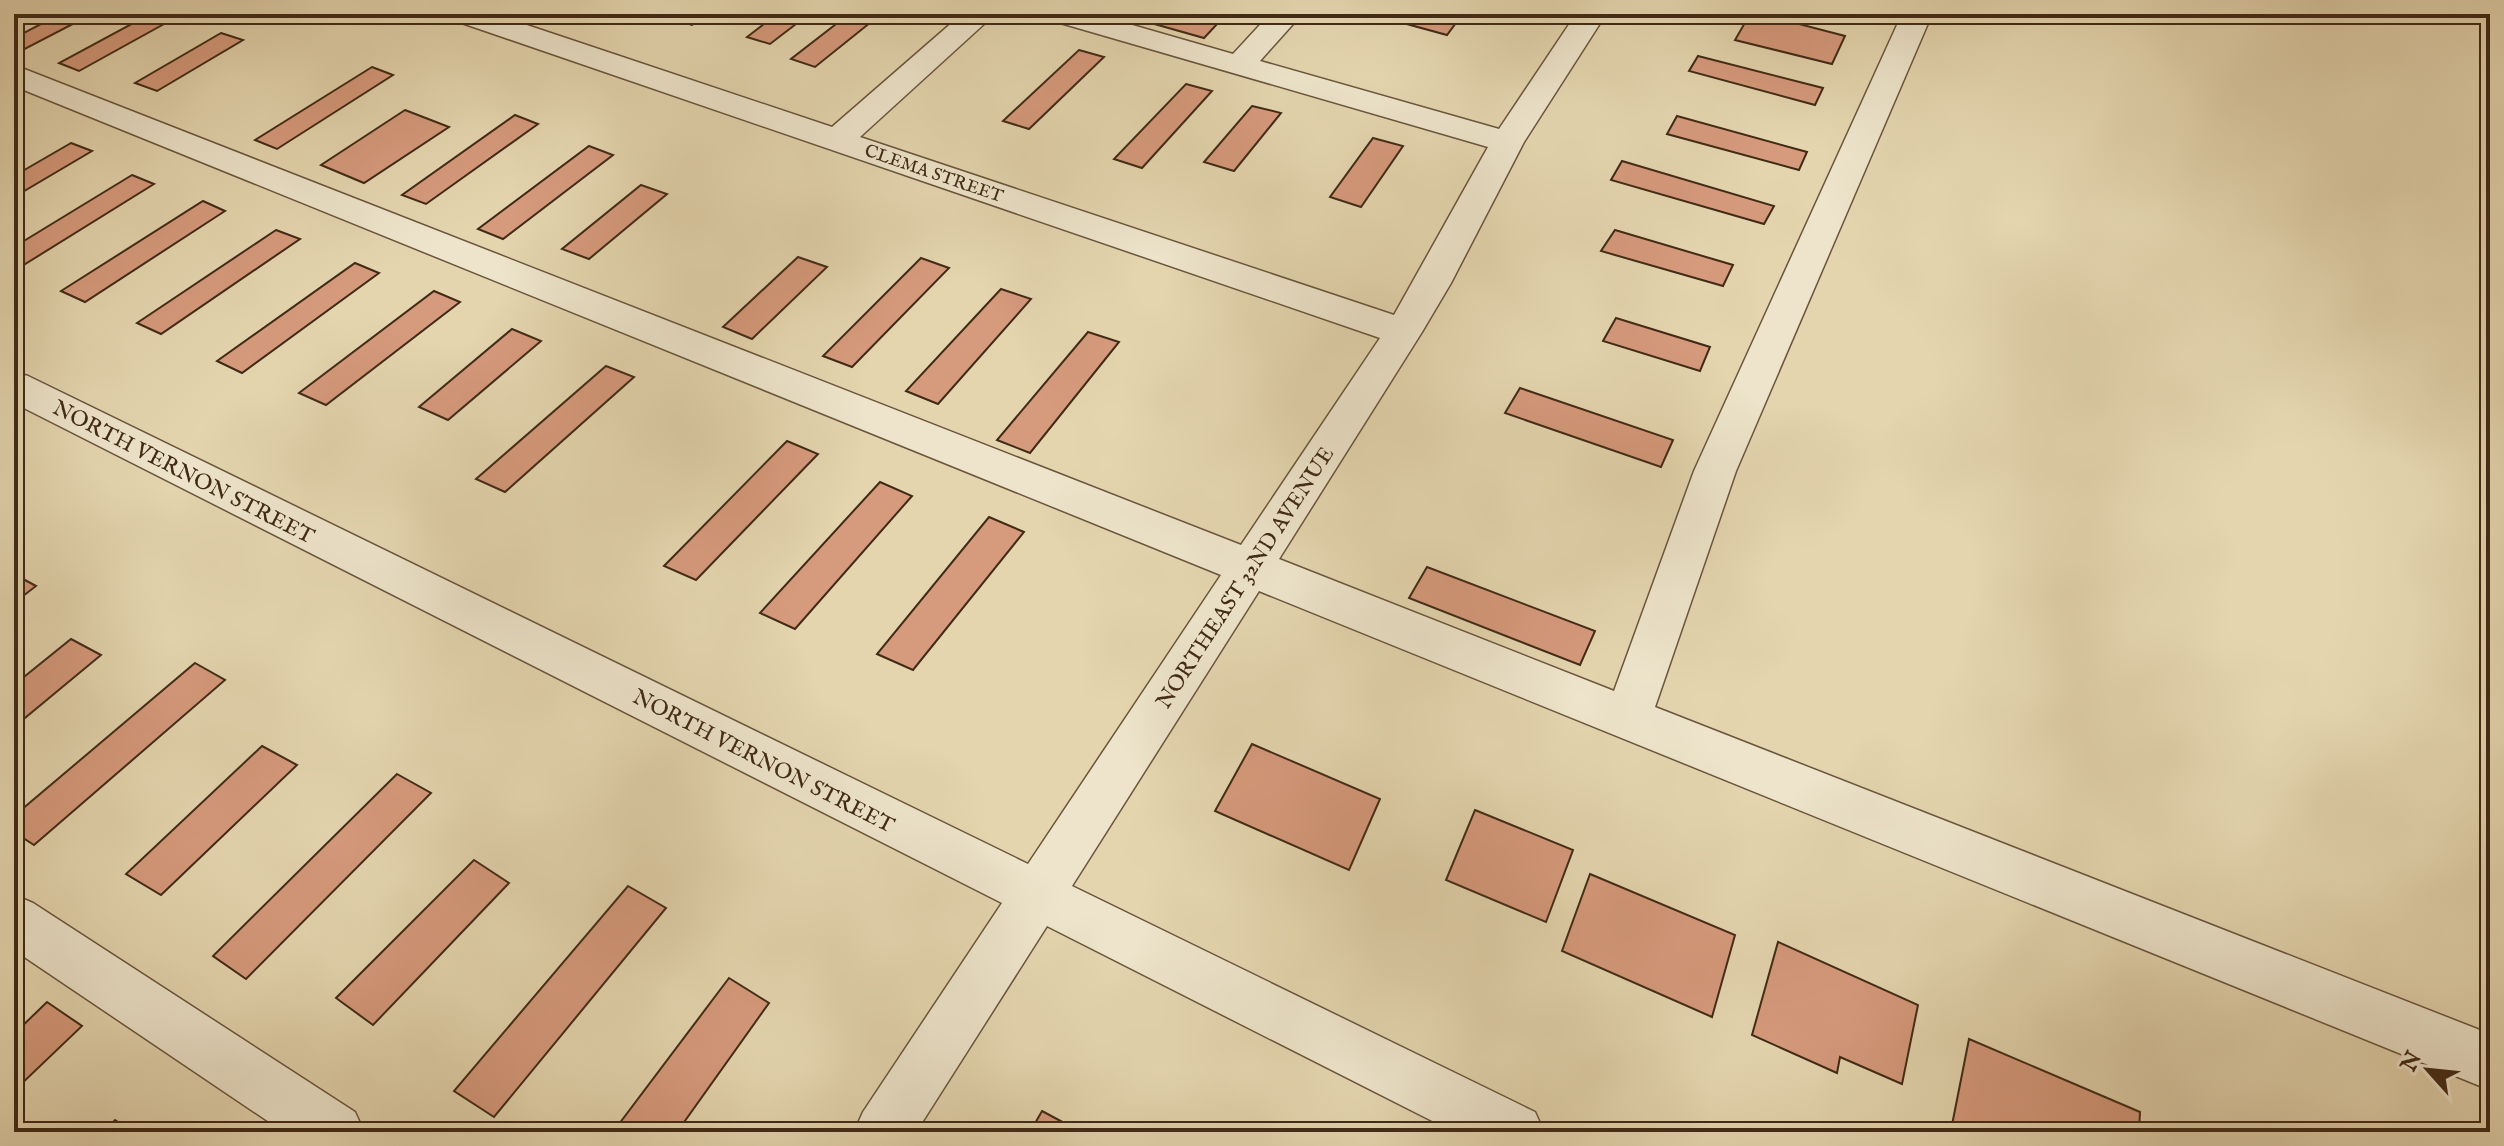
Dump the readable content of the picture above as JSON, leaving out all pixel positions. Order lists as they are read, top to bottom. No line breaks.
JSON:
{"streets":{"street":["CLEMA STREET","NORTH VERNON STREET","NORTHEAST 32ND AVENUE"]},"crossings":[["CLEMA STREET","NORTHEAST 32ND AVENUE"],["NORTH VERNON STREET","NORTHEAST 32ND AVENUE"]],"north":"top left"}
